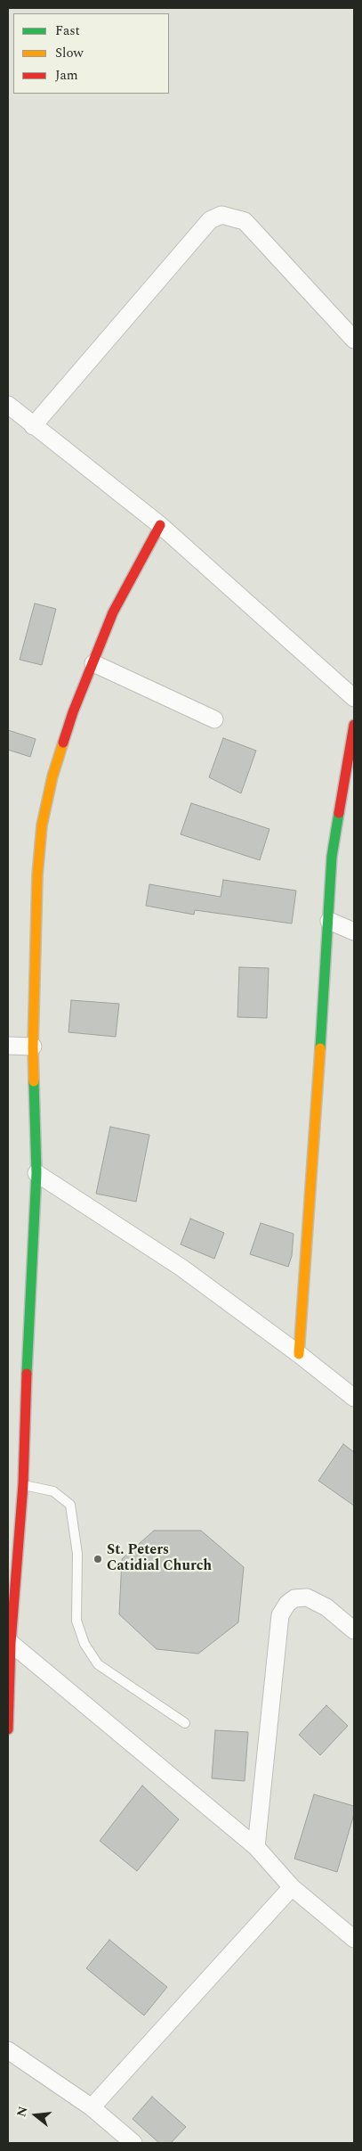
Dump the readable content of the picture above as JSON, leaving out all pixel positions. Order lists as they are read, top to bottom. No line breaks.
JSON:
{"places":["St. Peters Catidial Church"],"legend":["Fast","Slow","Jam"],"north":"left"}
